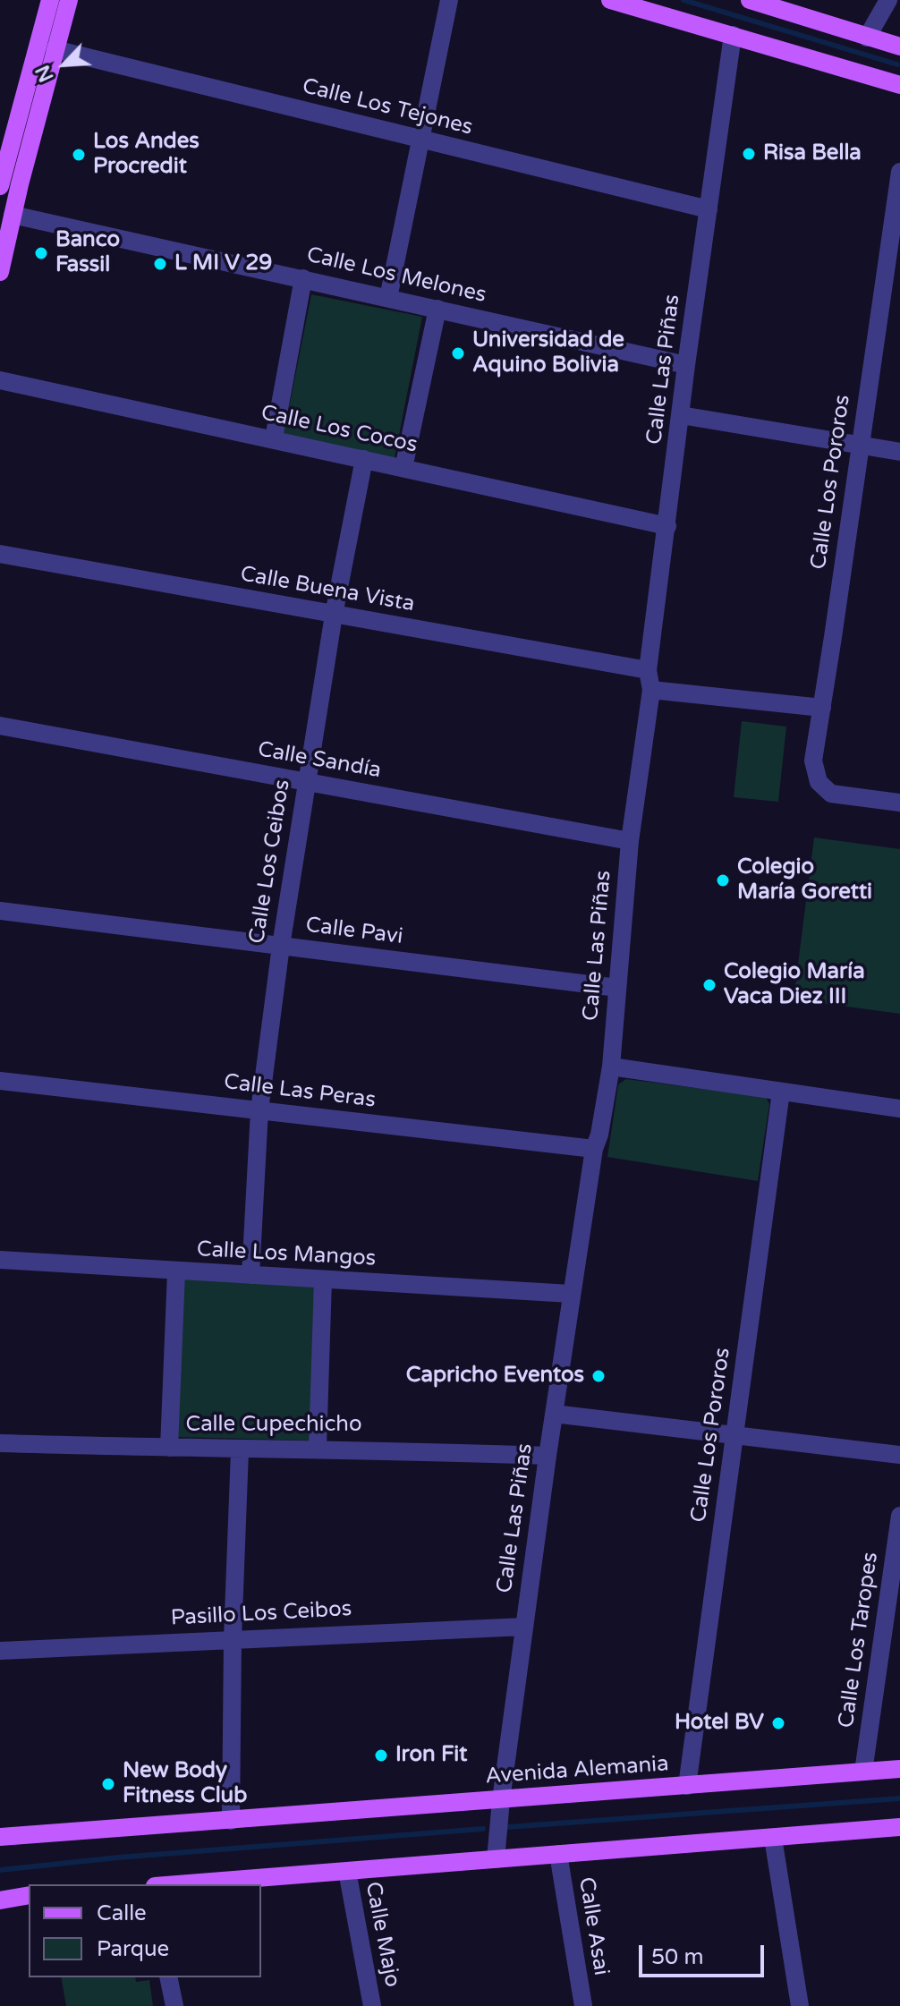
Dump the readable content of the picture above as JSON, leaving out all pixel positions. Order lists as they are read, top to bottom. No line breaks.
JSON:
{"streets":{"main road":["Avenida Alemania"],"street":["Calle Los Tejones","Calle Los Melones","Calle Las Piñas","Calle Los Cocos","Calle Los Pororos","Calle Buena Vista","Calle Sandía","Calle Los Ceibos","Calle Pavi","Calle Las Peras","Calle Los Mangos","Calle Cupechicho","Pasillo Los Ceibos","Calle Los Taropes","Calle Asai","Calle Majo"]},"crossings":[["Calle Los Tejones","Calle Las Piñas"],["Calle Los Melones","Calle Las Piñas"],["Calle Las Piñas","Calle Los Cocos"],["Calle Las Piñas","Calle Buena Vista"],["Calle Las Piñas","Calle Sandía"],["Calle Las Piñas","Calle Pavi"],["Calle Las Piñas","Calle Las Peras"],["Calle Las Piñas","Calle Los Mangos"],["Calle Las Piñas","Calle Cupechicho"],["Calle Las Piñas","Pasillo Los Ceibos"],["Calle Las Piñas","Avenida Alemania"],["Calle Los Cocos","Calle Los Ceibos"],["Calle Los Pororos","Avenida Alemania"],["Calle Buena Vista","Calle Los Ceibos"],["Calle Sandía","Calle Los Ceibos"],["Calle Los Ceibos","Calle Pavi"],["Calle Los Ceibos","Calle Las Peras"],["Calle Los Ceibos","Calle Los Mangos"],["Calle Los Taropes","Avenida Alemania"]],"places":["Risa Bella","Los Andes Procredit","Banco Fassil","L MI V 29","Universidad de Aquino Bolivia","Colegio María Goretti","Colegio María Vaca Diez III","Capricho Eventos","Hotel BV","Iron Fit","New Body Fitness Club"],"legend":["Calle","Parque"],"scale_bar":"50 m","north":"bottom left"}
